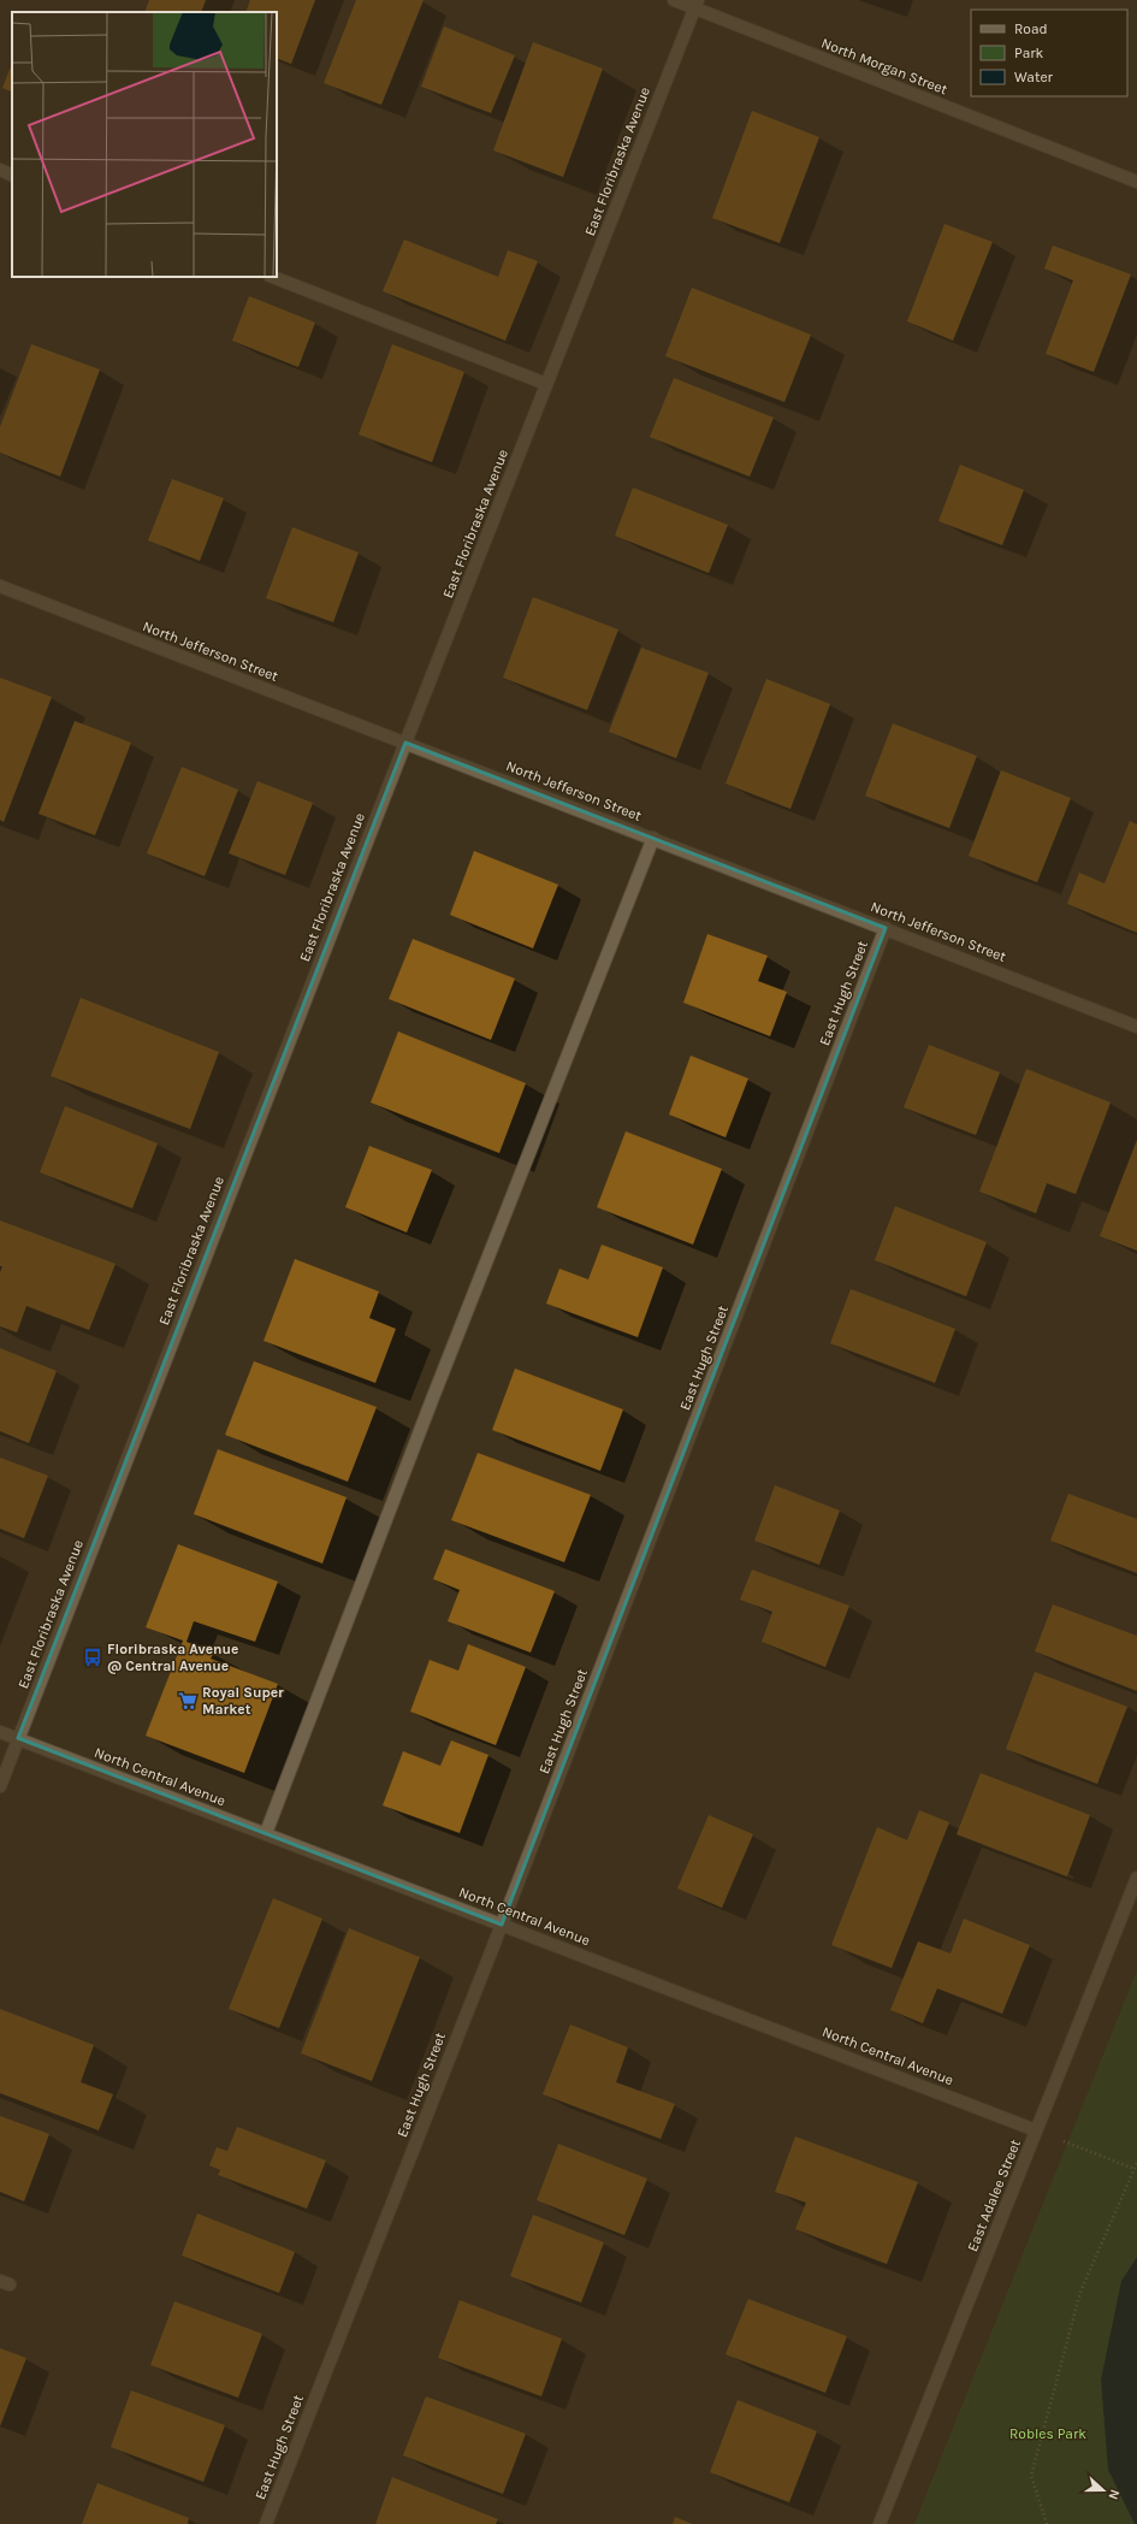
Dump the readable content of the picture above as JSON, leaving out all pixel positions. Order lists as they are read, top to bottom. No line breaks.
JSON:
{"streets":{"street":["North Morgan Street","East Floribraska Avenue","North Jefferson Street","East Hugh Street","North Central Avenue","East Adalee Street"]},"crossings":[["North Morgan Street","East Floribraska Avenue"],["East Floribraska Avenue","North Jefferson Street"],["East Floribraska Avenue","North Central Avenue"],["North Jefferson Street","East Hugh Street"],["East Hugh Street","North Central Avenue"],["North Central Avenue","East Adalee Street"]],"parks":["Robles Park"],"places":{"bus stop":["Floribraska Avenue @ Central Avenue"],"supermarket":["Royal Super Market"]},"legend":["Road","Park","Water"],"north":"right"}
